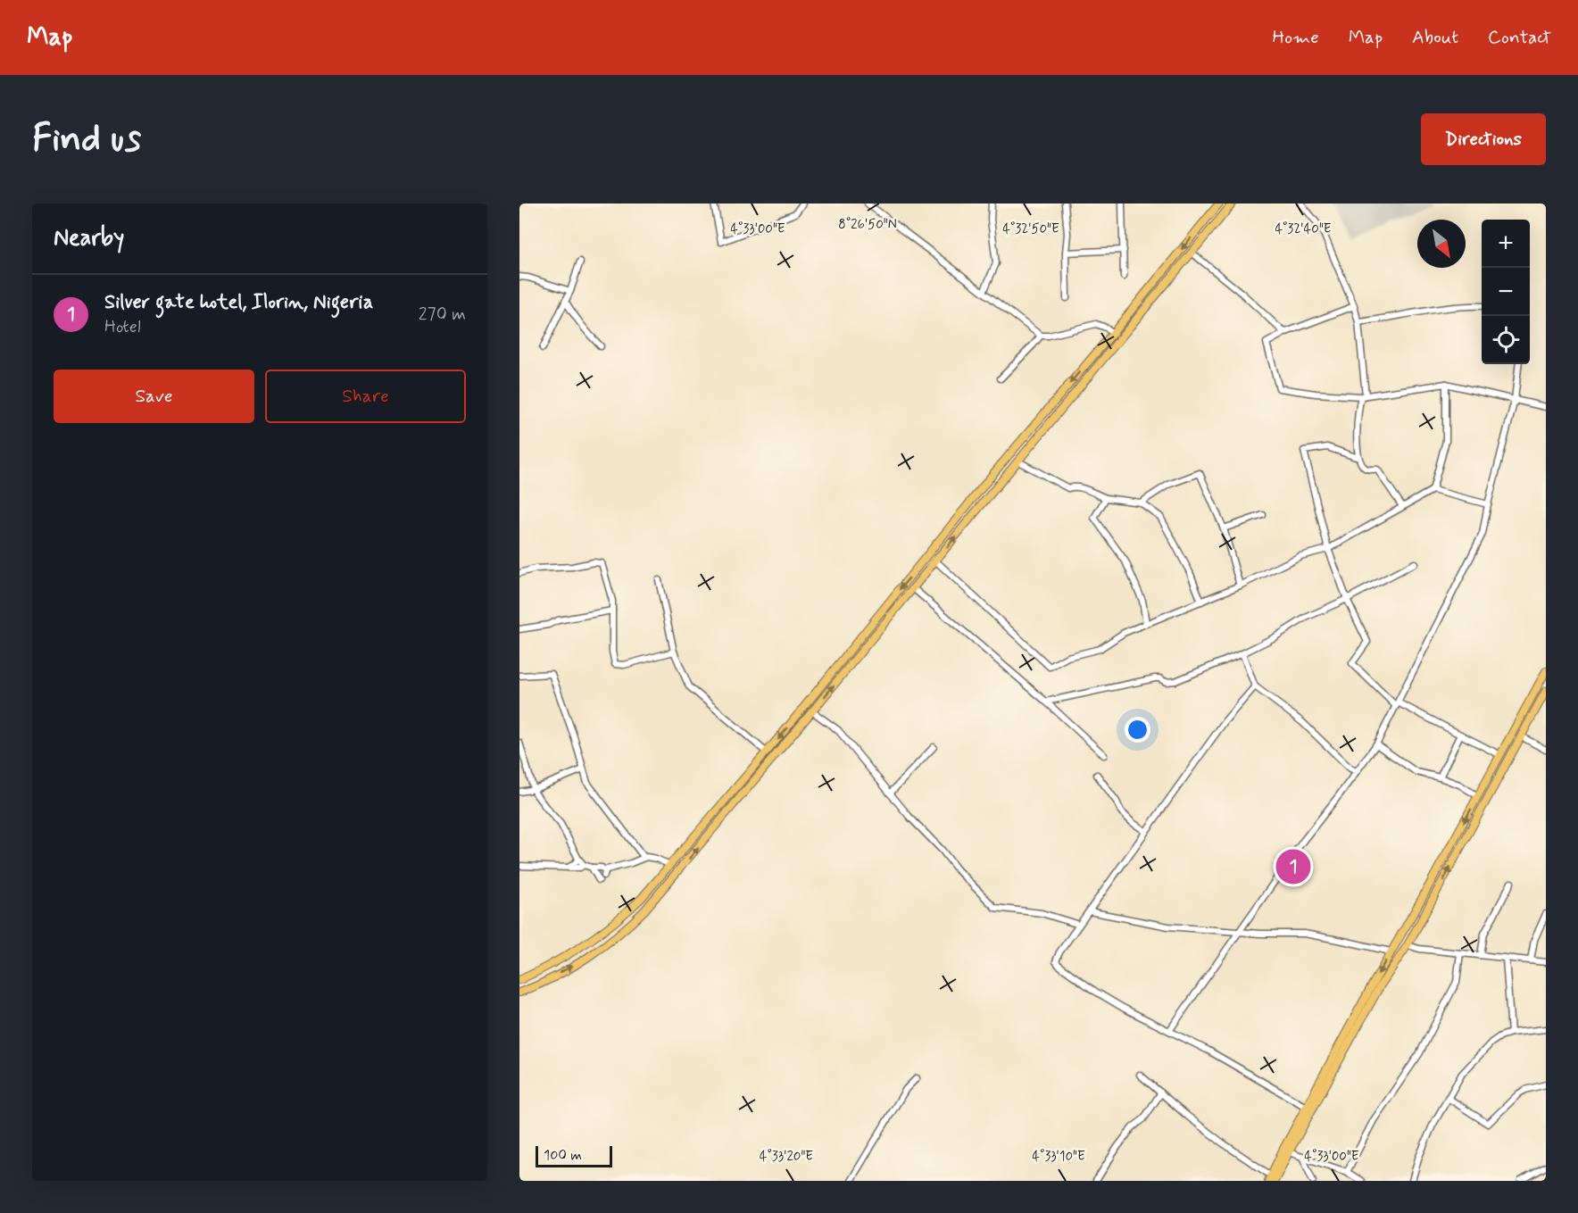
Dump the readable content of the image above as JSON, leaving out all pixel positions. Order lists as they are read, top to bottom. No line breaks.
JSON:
{"scale_bar":"100 m","north":"bottom right","page":{"header":"Map","nav":["Home","Map","About","Contact"],"buttons":["Directions",["Save","Share"]],"title":"Find us","heading":"Nearby","map_buttons":["+","−"],"list":[{"mark":"1","name":"Silver gate hotel, Ilorin, Nigeria","note":"Hotel","value":"270 m"}],"pins":"1","scale":"100 m"},"coordinates":["8°26'50\"N","4°33'00\"E","4°32'50\"E","4°32'40\"E","4°33'20\"E","4°33'10\"E"]}
